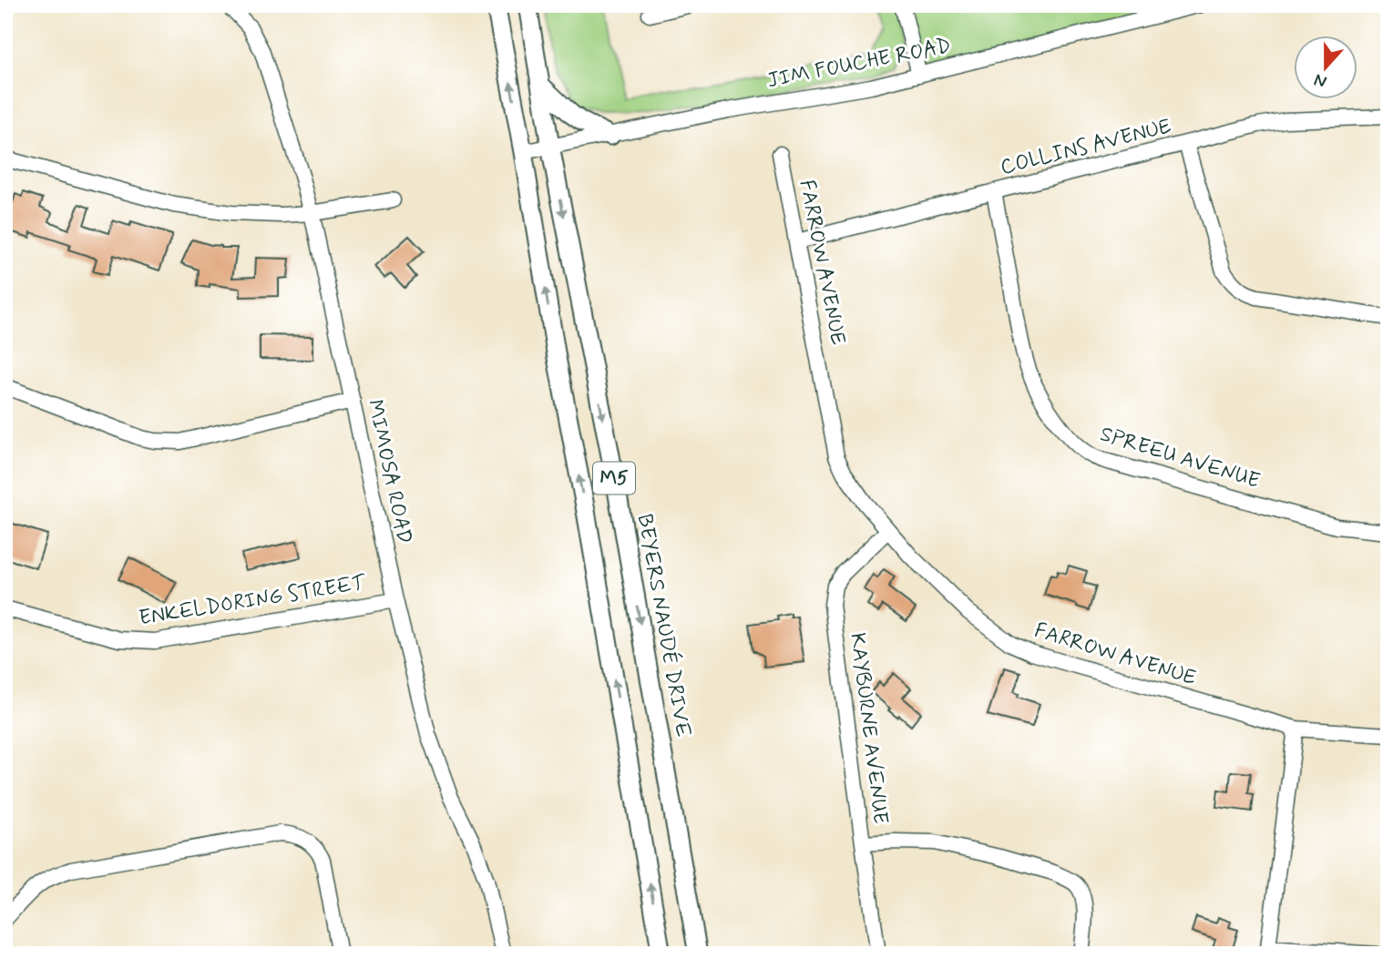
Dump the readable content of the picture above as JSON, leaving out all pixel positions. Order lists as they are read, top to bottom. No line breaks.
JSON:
{"streets":{"main road":["M5","BEYERS NAUDÉ DRIVE"],"street":["JIM FOUCHE ROAD","COLLINS AVENUE","FARROW AVENUE","SPREEU AVENUE","MIMOSA ROAD","ENKELDORING STREET","KAYBURNE AVENUE"]},"crossings":[["JIM FOUCHE ROAD","M5"],["JIM FOUCHE ROAD","BEYERS NAUDÉ DRIVE"],["COLLINS AVENUE","FARROW AVENUE"],["COLLINS AVENUE","SPREEU AVENUE"],["FARROW AVENUE","KAYBURNE AVENUE"],["MIMOSA ROAD","ENKELDORING STREET"]],"north":"bottom"}
